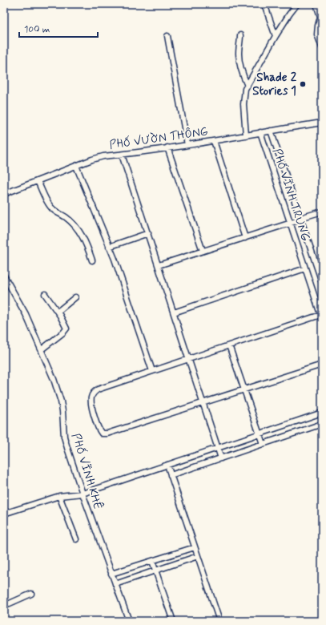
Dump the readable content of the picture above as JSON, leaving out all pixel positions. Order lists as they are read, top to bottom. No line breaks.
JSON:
{"streets":{"street":["PHỐ VƯỜN THÔNG","PHỐ VĨNH TRUNG","PHỐ VĨNH KHÊ"]},"crossings":[["PHỐ VƯỜN THÔNG","PHỐ VĨNH TRUNG"]],"places":["Shade 2 Stories 1"],"scale_bar":"100 m"}
